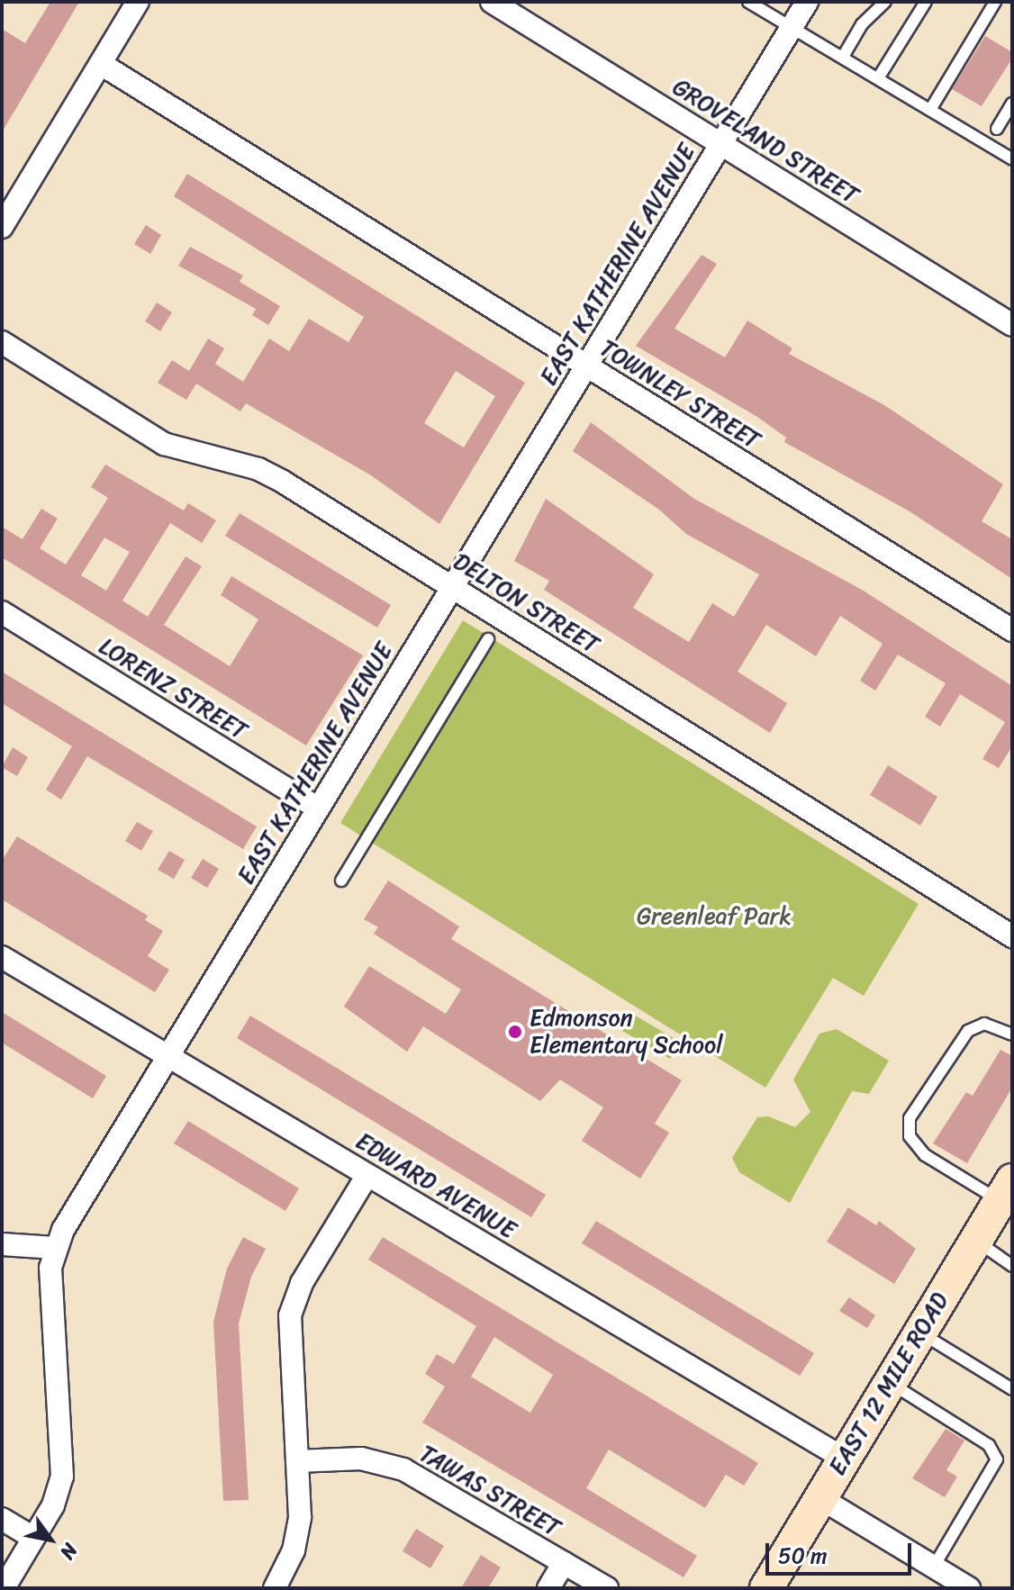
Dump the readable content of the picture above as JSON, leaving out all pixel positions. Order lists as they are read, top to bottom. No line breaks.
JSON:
{"streets":{"main road":["EAST 12 MILE ROAD"],"street":["GROVELAND STREET","EAST KATHERINE AVENUE","TOWNLEY STREET","DELTON STREET","LORENZ STREET","EDWARD AVENUE","TAWAS STREET"]},"crossings":[["GROVELAND STREET","EAST KATHERINE AVENUE"],["EAST KATHERINE AVENUE","TOWNLEY STREET"],["EAST KATHERINE AVENUE","DELTON STREET"],["EAST KATHERINE AVENUE","LORENZ STREET"],["EAST KATHERINE AVENUE","EDWARD AVENUE"],["EDWARD AVENUE","EAST 12 MILE ROAD"]],"parks":["Greenleaf Park"],"places":["Edmonson Elementary School"],"scale_bar":"50 m","north":"bottom right"}
